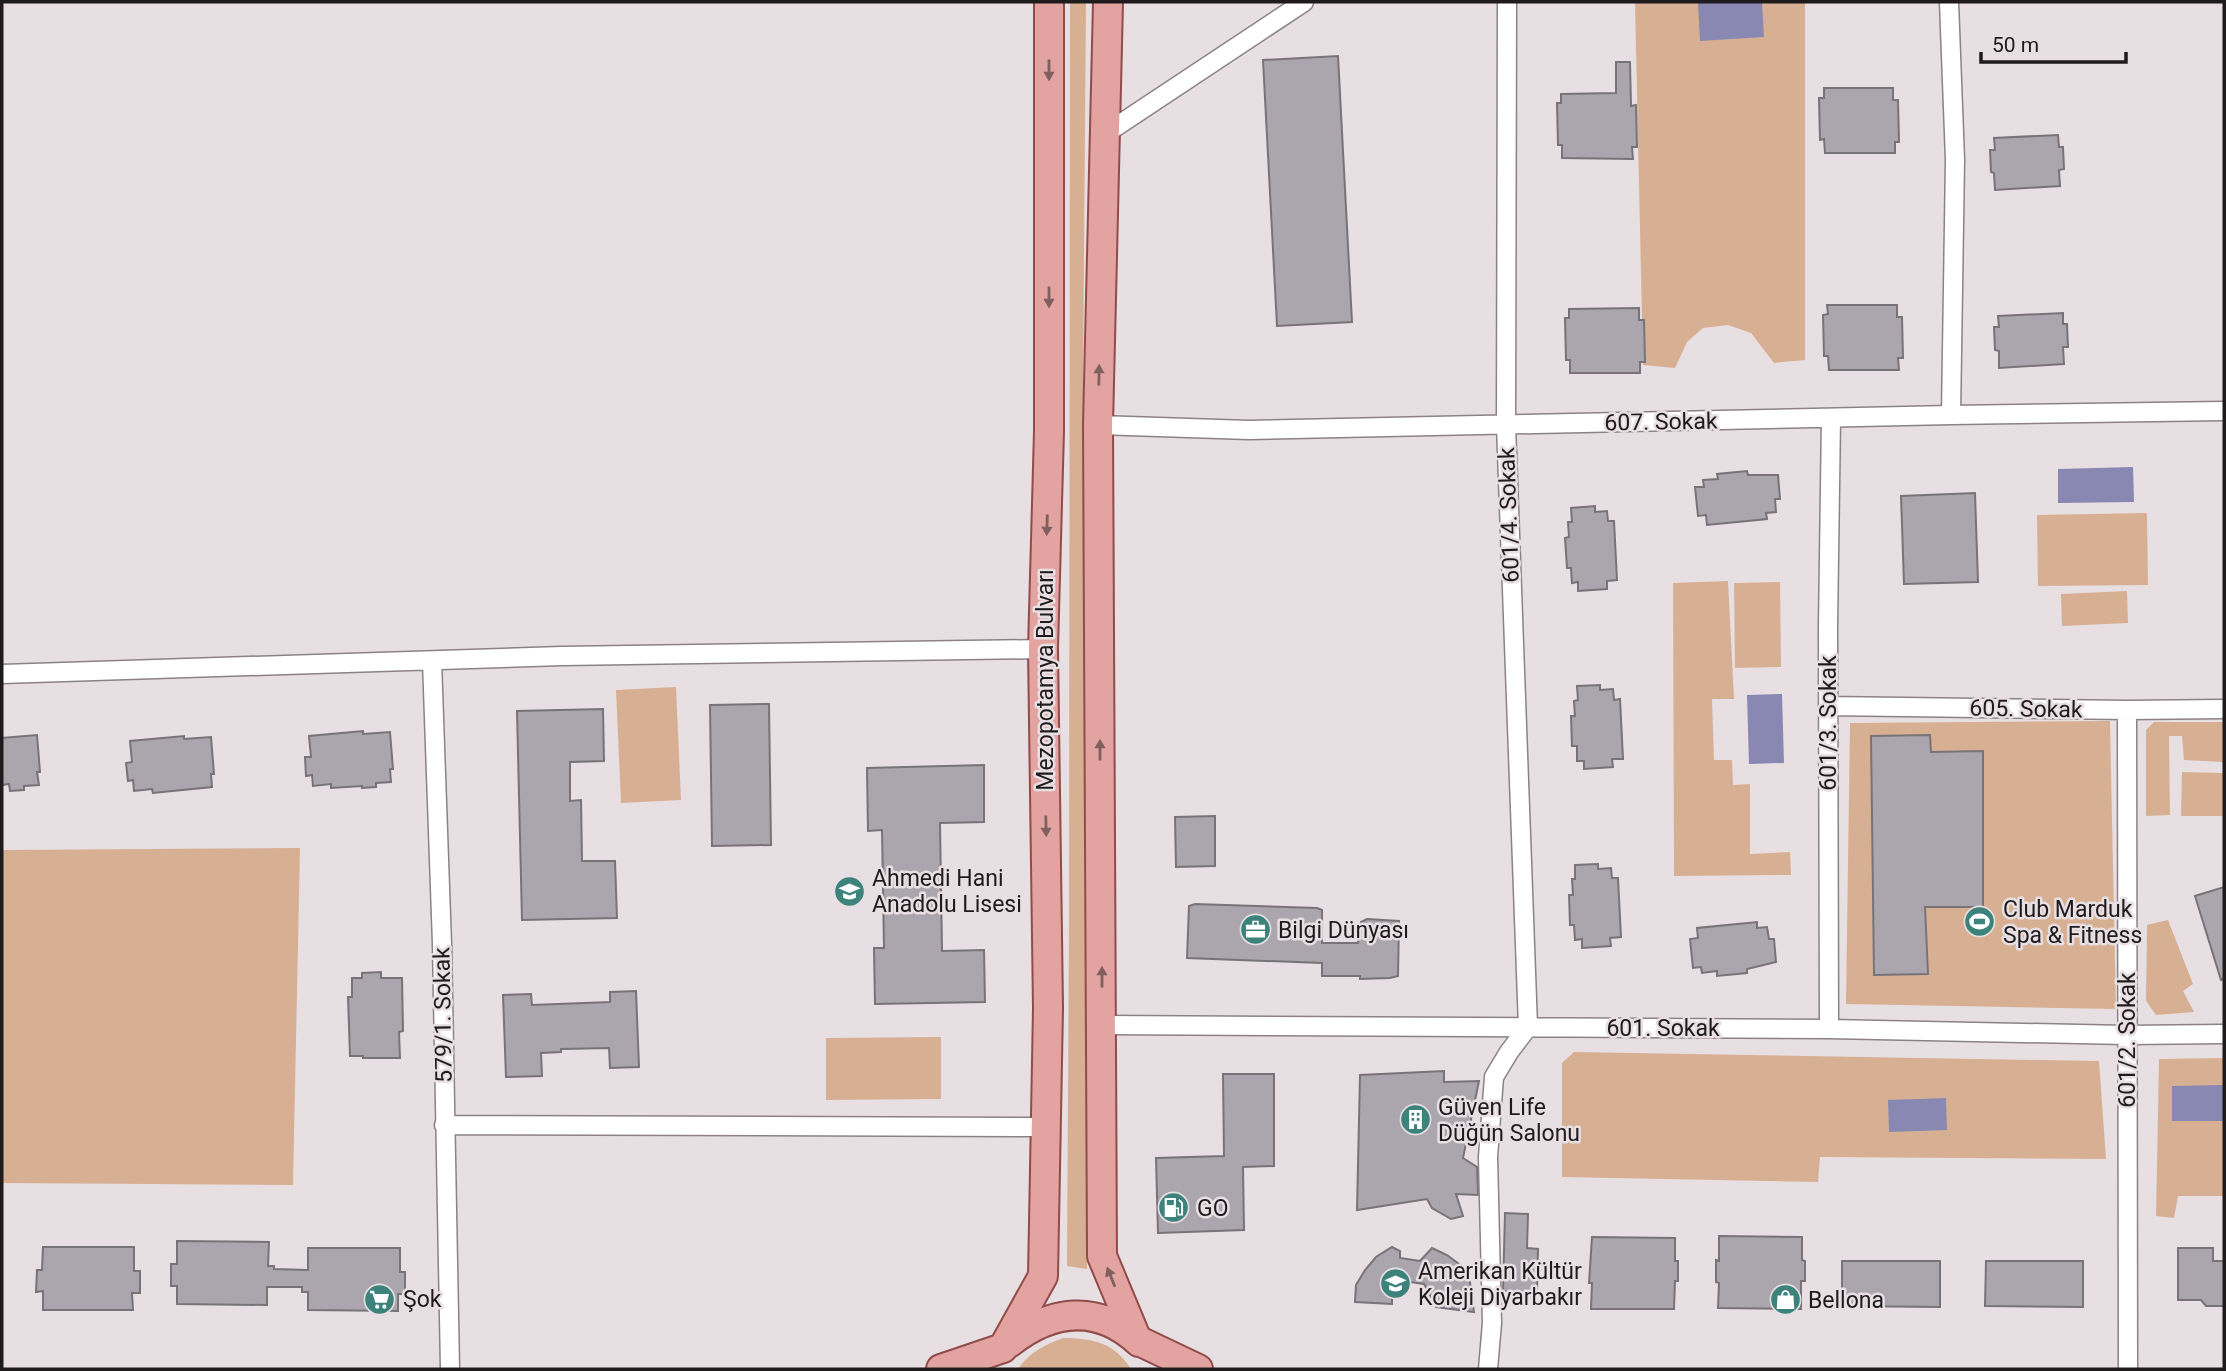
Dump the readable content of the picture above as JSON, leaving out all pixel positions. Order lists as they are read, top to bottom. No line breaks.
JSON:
{"streets":{"main road":["Mezopotamya Bulvarı"],"street":["607. Sokak","601/4. Sokak","605. Sokak","601/3. Sokak","579/1. Sokak","601. Sokak","601/2. Sokak"]},"crossings":[["607. Sokak","601/4. Sokak"],["607. Sokak","601/3. Sokak"],["601/4. Sokak","601. Sokak"],["605. Sokak","601/3. Sokak"],["605. Sokak","601/2. Sokak"],["601/3. Sokak","601. Sokak"],["601. Sokak","601/2. Sokak"]],"places":{"school or university":["Ahmedi Hani Anadolu Lisesi","Amerikan Kültür Koleji Diyarbakır"],"sports":["Club Marduk Spa & Fitness"],"office":["Bilgi Dünyası"],"building":["Güven Life Düğün Salonu"],"fuel station":["GO"],"supermarket":["Şok"],"shop":["Bellona"]},"scale_bar":"50 m"}
